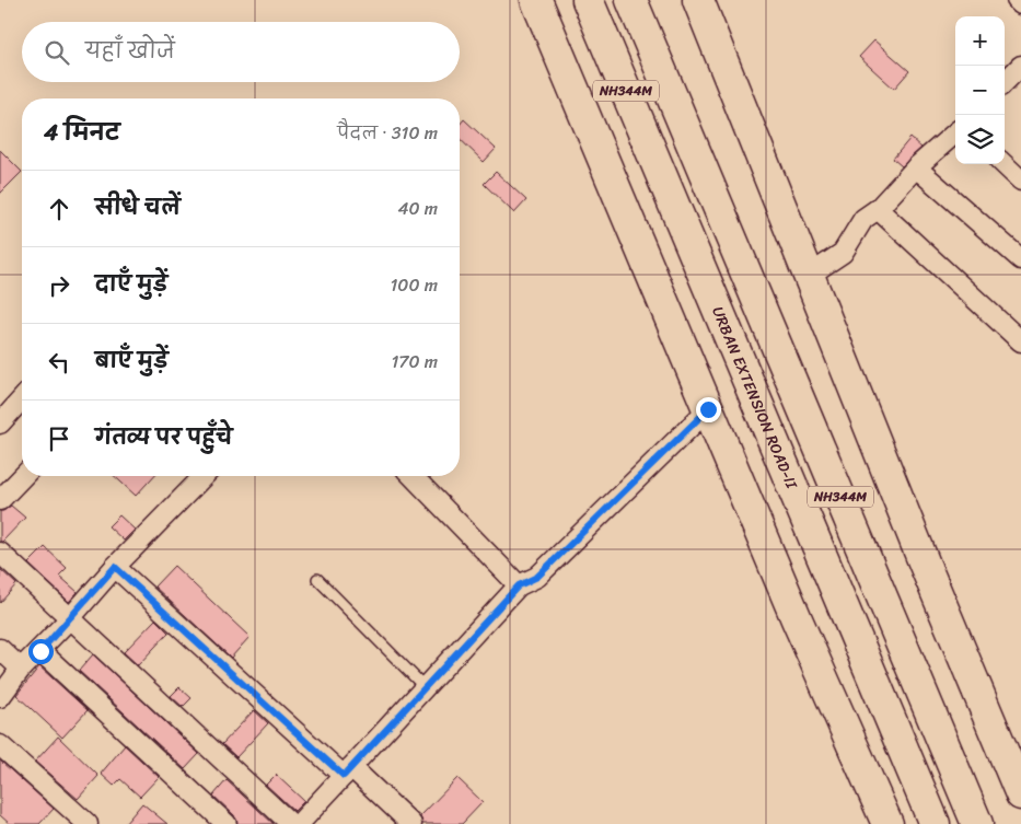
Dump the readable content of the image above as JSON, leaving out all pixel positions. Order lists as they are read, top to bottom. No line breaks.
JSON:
{"streets":{"main road":["NH344M","URBAN EXTENSION ROAD-II"]},"page":{"map_buttons":["+","−"],"search":"यहाँ खोजें","heading":["4 मिनट","पैदल · 310 m"],"list":[["सीधे चलें","40 m"],["दाएँ मुड़ें","100 m"],["बाएँ मुड़ें","170 m"],"गंतव्य पर पहुँचे"]}}
